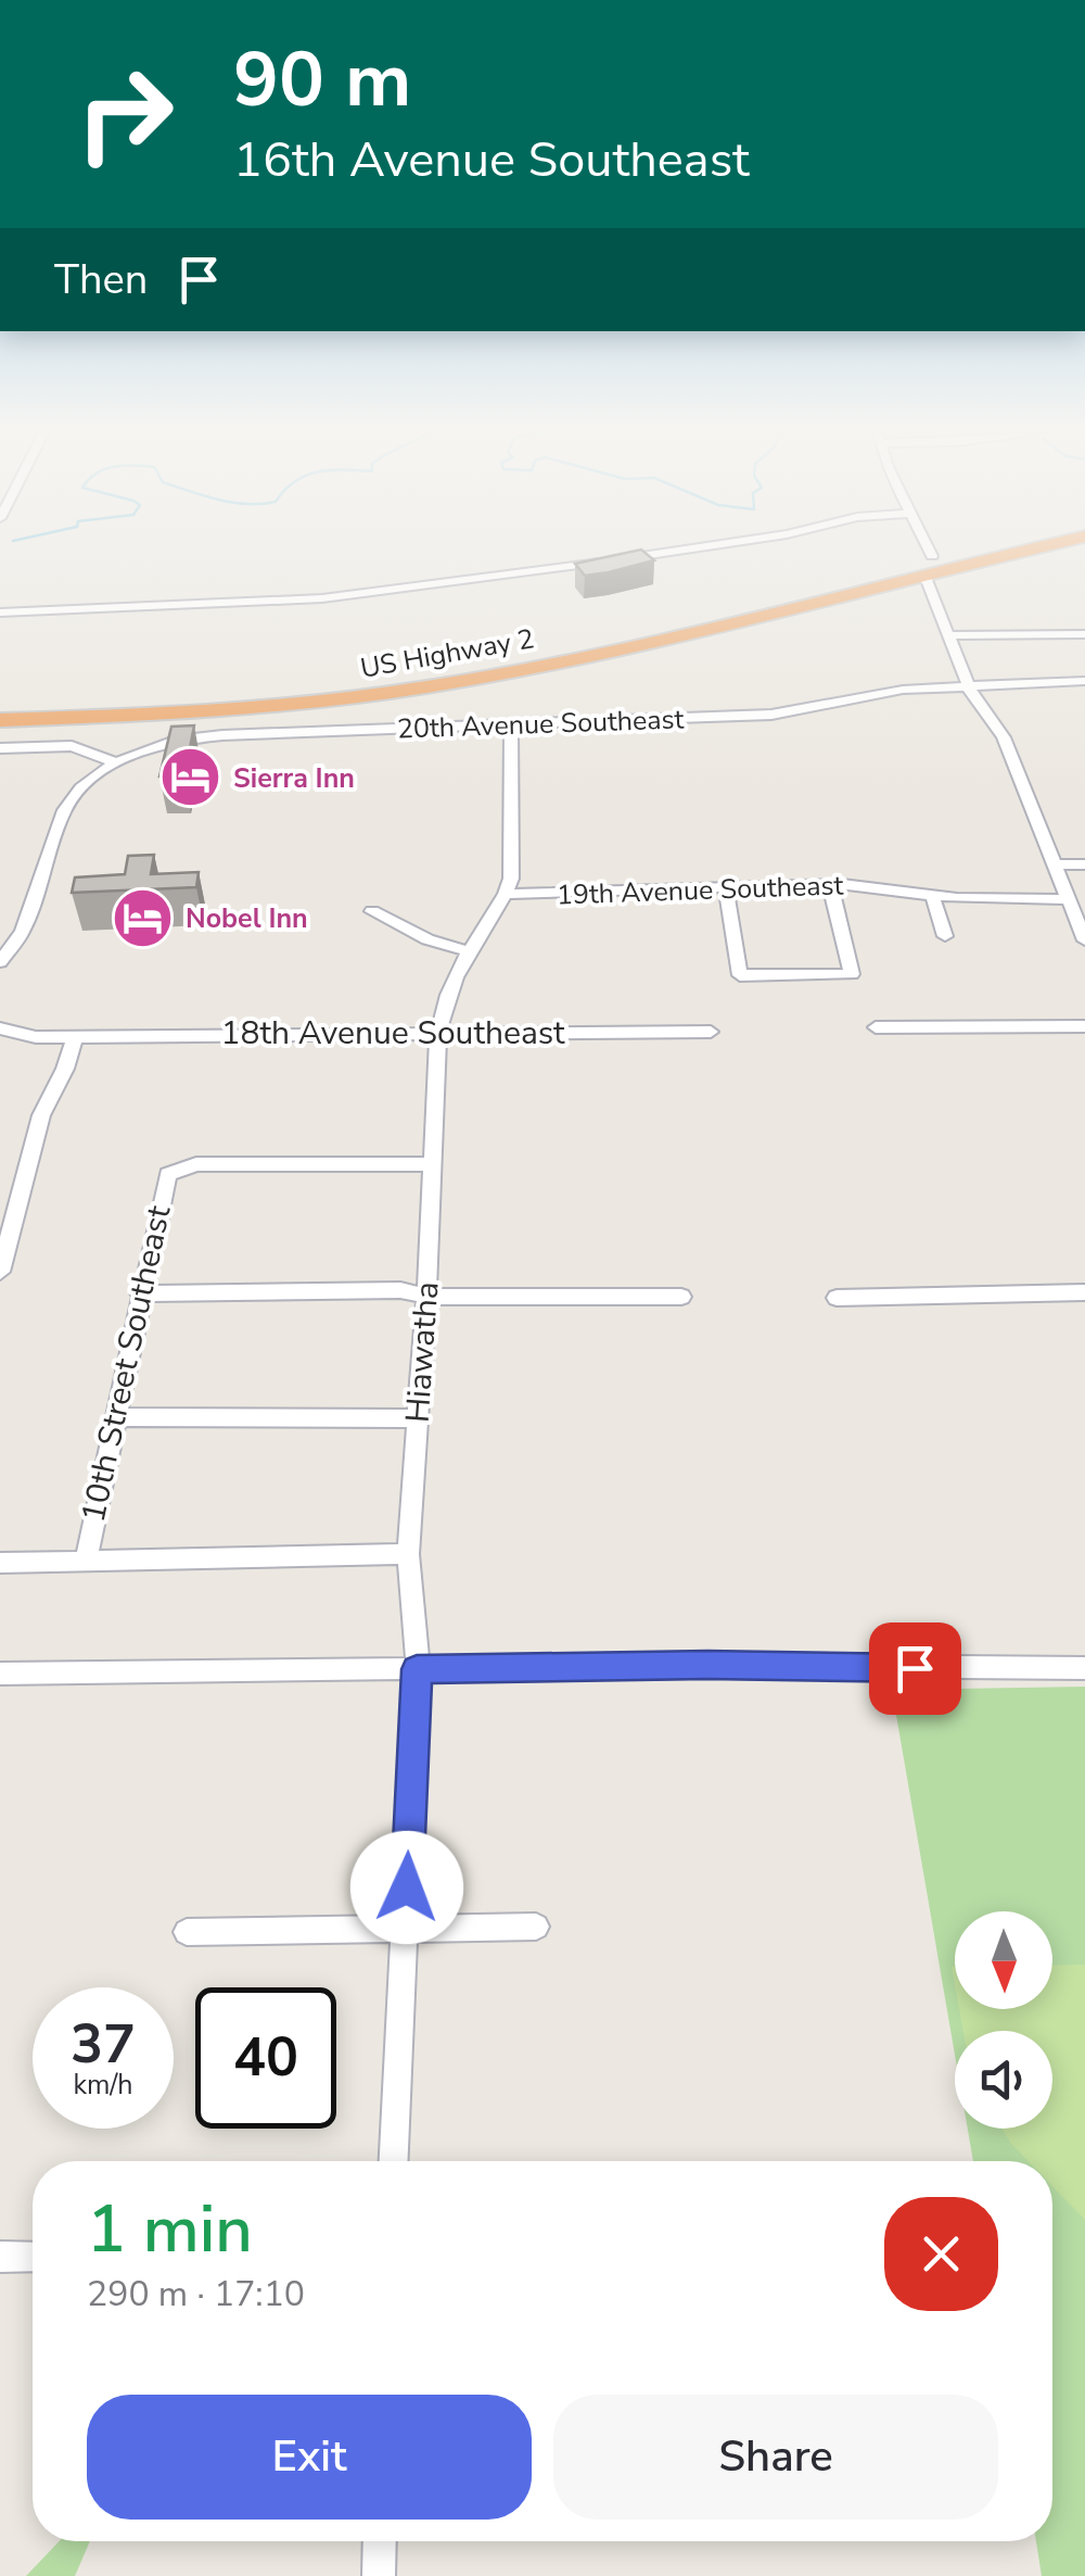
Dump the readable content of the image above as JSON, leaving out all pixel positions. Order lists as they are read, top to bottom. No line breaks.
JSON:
{"streets":{"highway":["US Highway 2"],"street":["20th Avenue Southeast","19th Avenue Southeast","18th Avenue Southeast","Hiawatha","10th Street Southeast"]},"crossings":[["18th Avenue Southeast","Hiawatha"],["Hiawatha","10th Street Southeast"]],"places":{"hotel":["Sierra Inn","Nobel Inn"]},"north":"bottom","page":{"turn":["90 m","16th Avenue Southeast"],"then":"Then","speed":"37 km/h","limit":"40","heading":["1 min","290 m · 17:10"],"buttons":["Exit","Share"]}}
